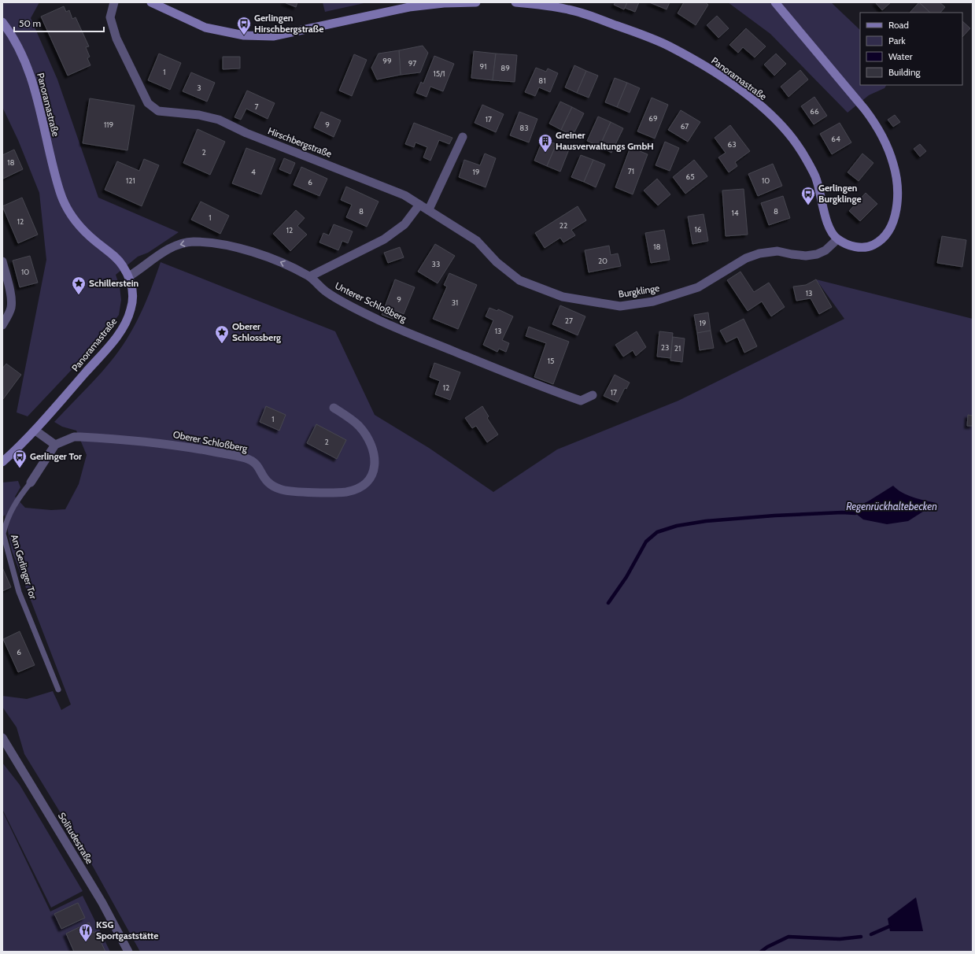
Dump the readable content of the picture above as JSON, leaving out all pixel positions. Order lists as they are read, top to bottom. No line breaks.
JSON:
{"streets":{"main road":["Panoramastraße"],"street":["Hirschbergstraße","Burgklinge","Unterer Schloßberg","Oberer Schloßberg","Am Gerlinger Tor","Solitudestraße"]},"crossings":[["Panoramastraße","Burgklinge"],["Panoramastraße","Unterer Schloßberg"],["Hirschbergstraße","Burgklinge"],["Oberer Schloßberg","Am Gerlinger Tor"]],"one_way":["Unterer Schloßberg"],"water":["Regenrückhaltebecken"],"places":{"bus stop":["Gerlingen Hirschbergstraße","Gerlingen Burgklinge","Gerlinger Tor"],"building":["Greiner Hausverwaltungs GmbH"],"place":["Schillerstein","Oberer Schlossberg"],"restaurant":["KSG Sportgaststätte"]},"house_numbers":["99","97","91","89","1","15/1","81","3","7","66","69","17","119","9","67","83","64","63","2","18","71","4","19","65","121","10","6","8","8","14","1","12","22","16","12","18","20","33","10","13","9","31","27","19","13","23","21","15","12","17","1","2","6"],"legend":["Road","Park","Water","Building"],"scale_bar":"50 m"}
